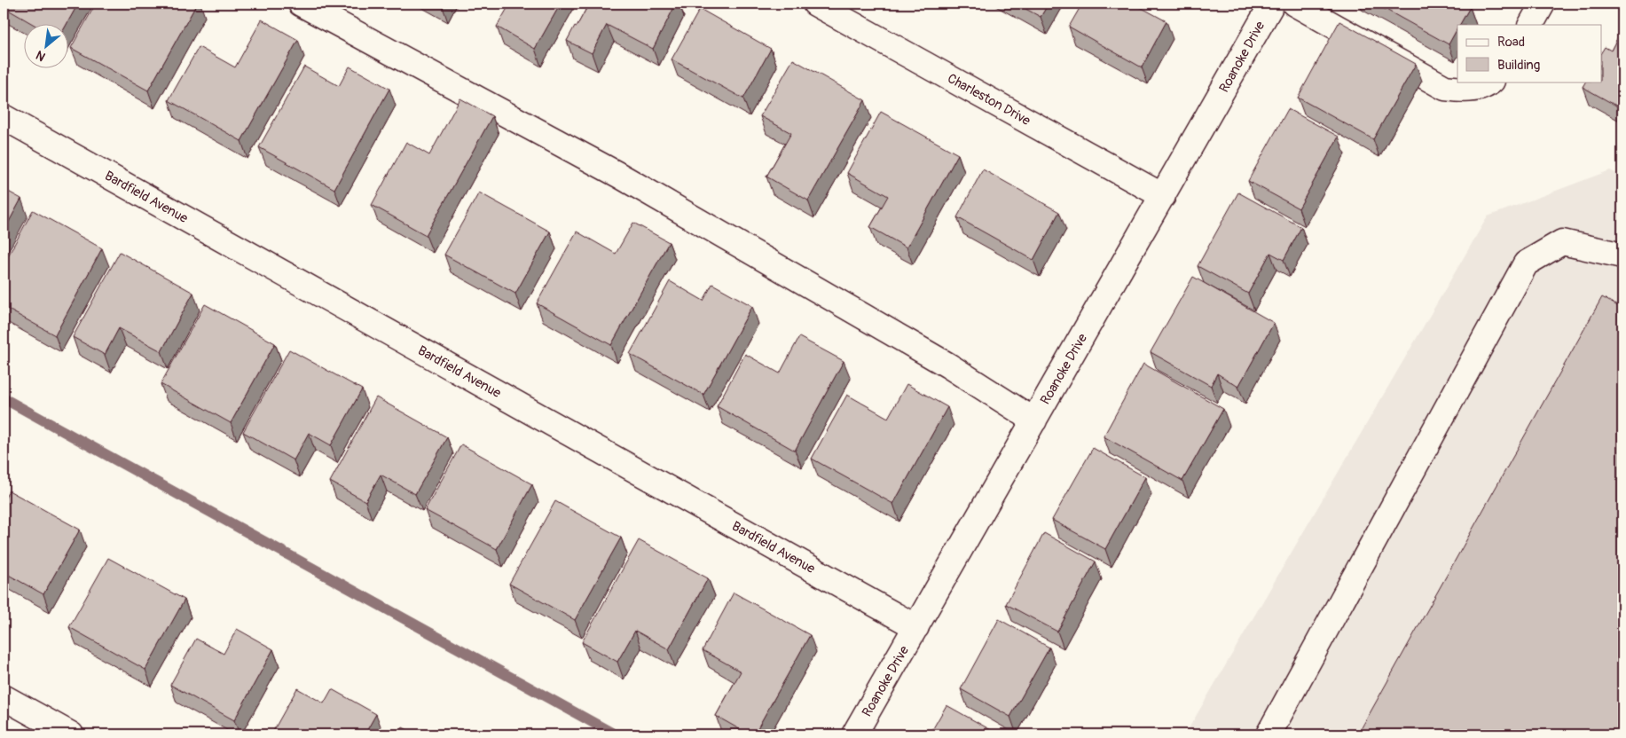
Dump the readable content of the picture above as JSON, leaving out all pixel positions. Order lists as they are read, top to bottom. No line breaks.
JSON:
{"streets":{"street":["Roanoke Drive","Charleston Drive","Bardfield Avenue"]},"crossings":[["Roanoke Drive","Charleston Drive"],["Roanoke Drive","Bardfield Avenue"]],"legend":["Road","Building"],"north":"bottom left"}
